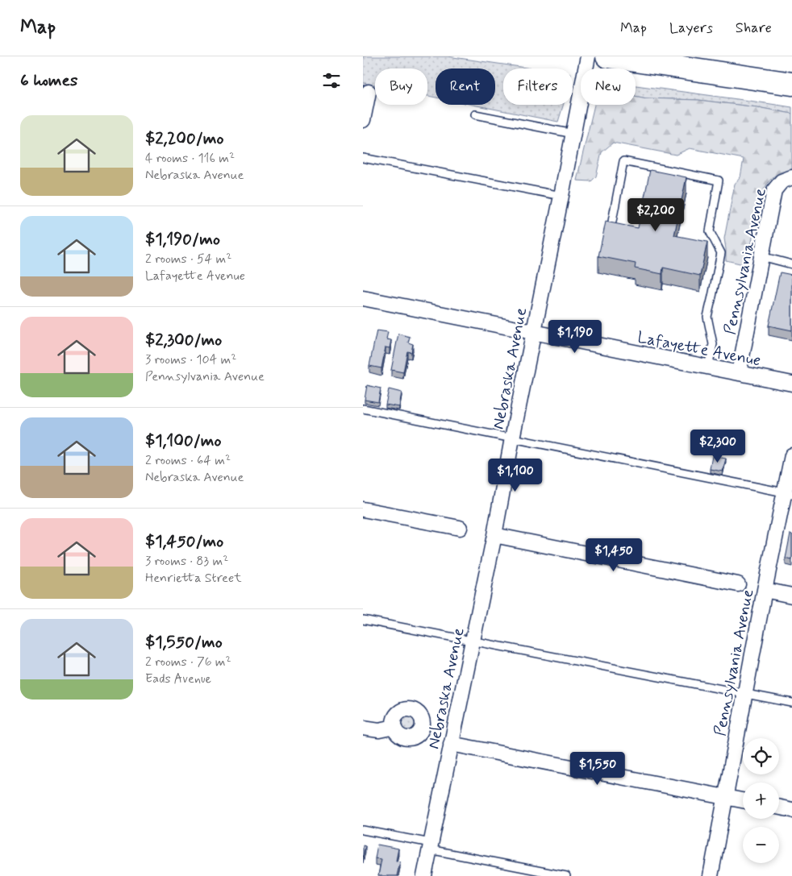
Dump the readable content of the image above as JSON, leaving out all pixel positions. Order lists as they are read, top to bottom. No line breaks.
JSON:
{"streets":{"street":["Pennsylvania Avenue","Lafayette Avenue","Nebraska Avenue"]},"crossings":[["Pennsylvania Avenue","Lafayette Avenue"],["Lafayette Avenue","Nebraska Avenue"]],"page":{"header":"Map","nav":["Map","Layers","Share"],"heading":"6 homes","chip":["Buy","Rent","Filters","New"],"list":[{"name":"$2,200/mo","note":"4 rooms · 116 m² · Nebraska Avenue"},{"name":"$1,190/mo","note":"2 rooms · 54 m² · Lafayette Avenue"},{"name":"$2,300/mo","note":"3 rooms · 104 m² · Pennsylvania Avenue"},{"name":"$1,100/mo","note":"2 rooms · 64 m² · Nebraska Avenue"},{"name":"$1,450/mo","note":"3 rooms · 83 m² · Henrietta Street"},{"name":"$1,550/mo","note":"2 rooms · 76 m² · Eads Avenue"}],"price":["$2,200","$1,190","$2,300","$1,100","$1,450","$1,550"],"map_buttons":["+","−"]}}
